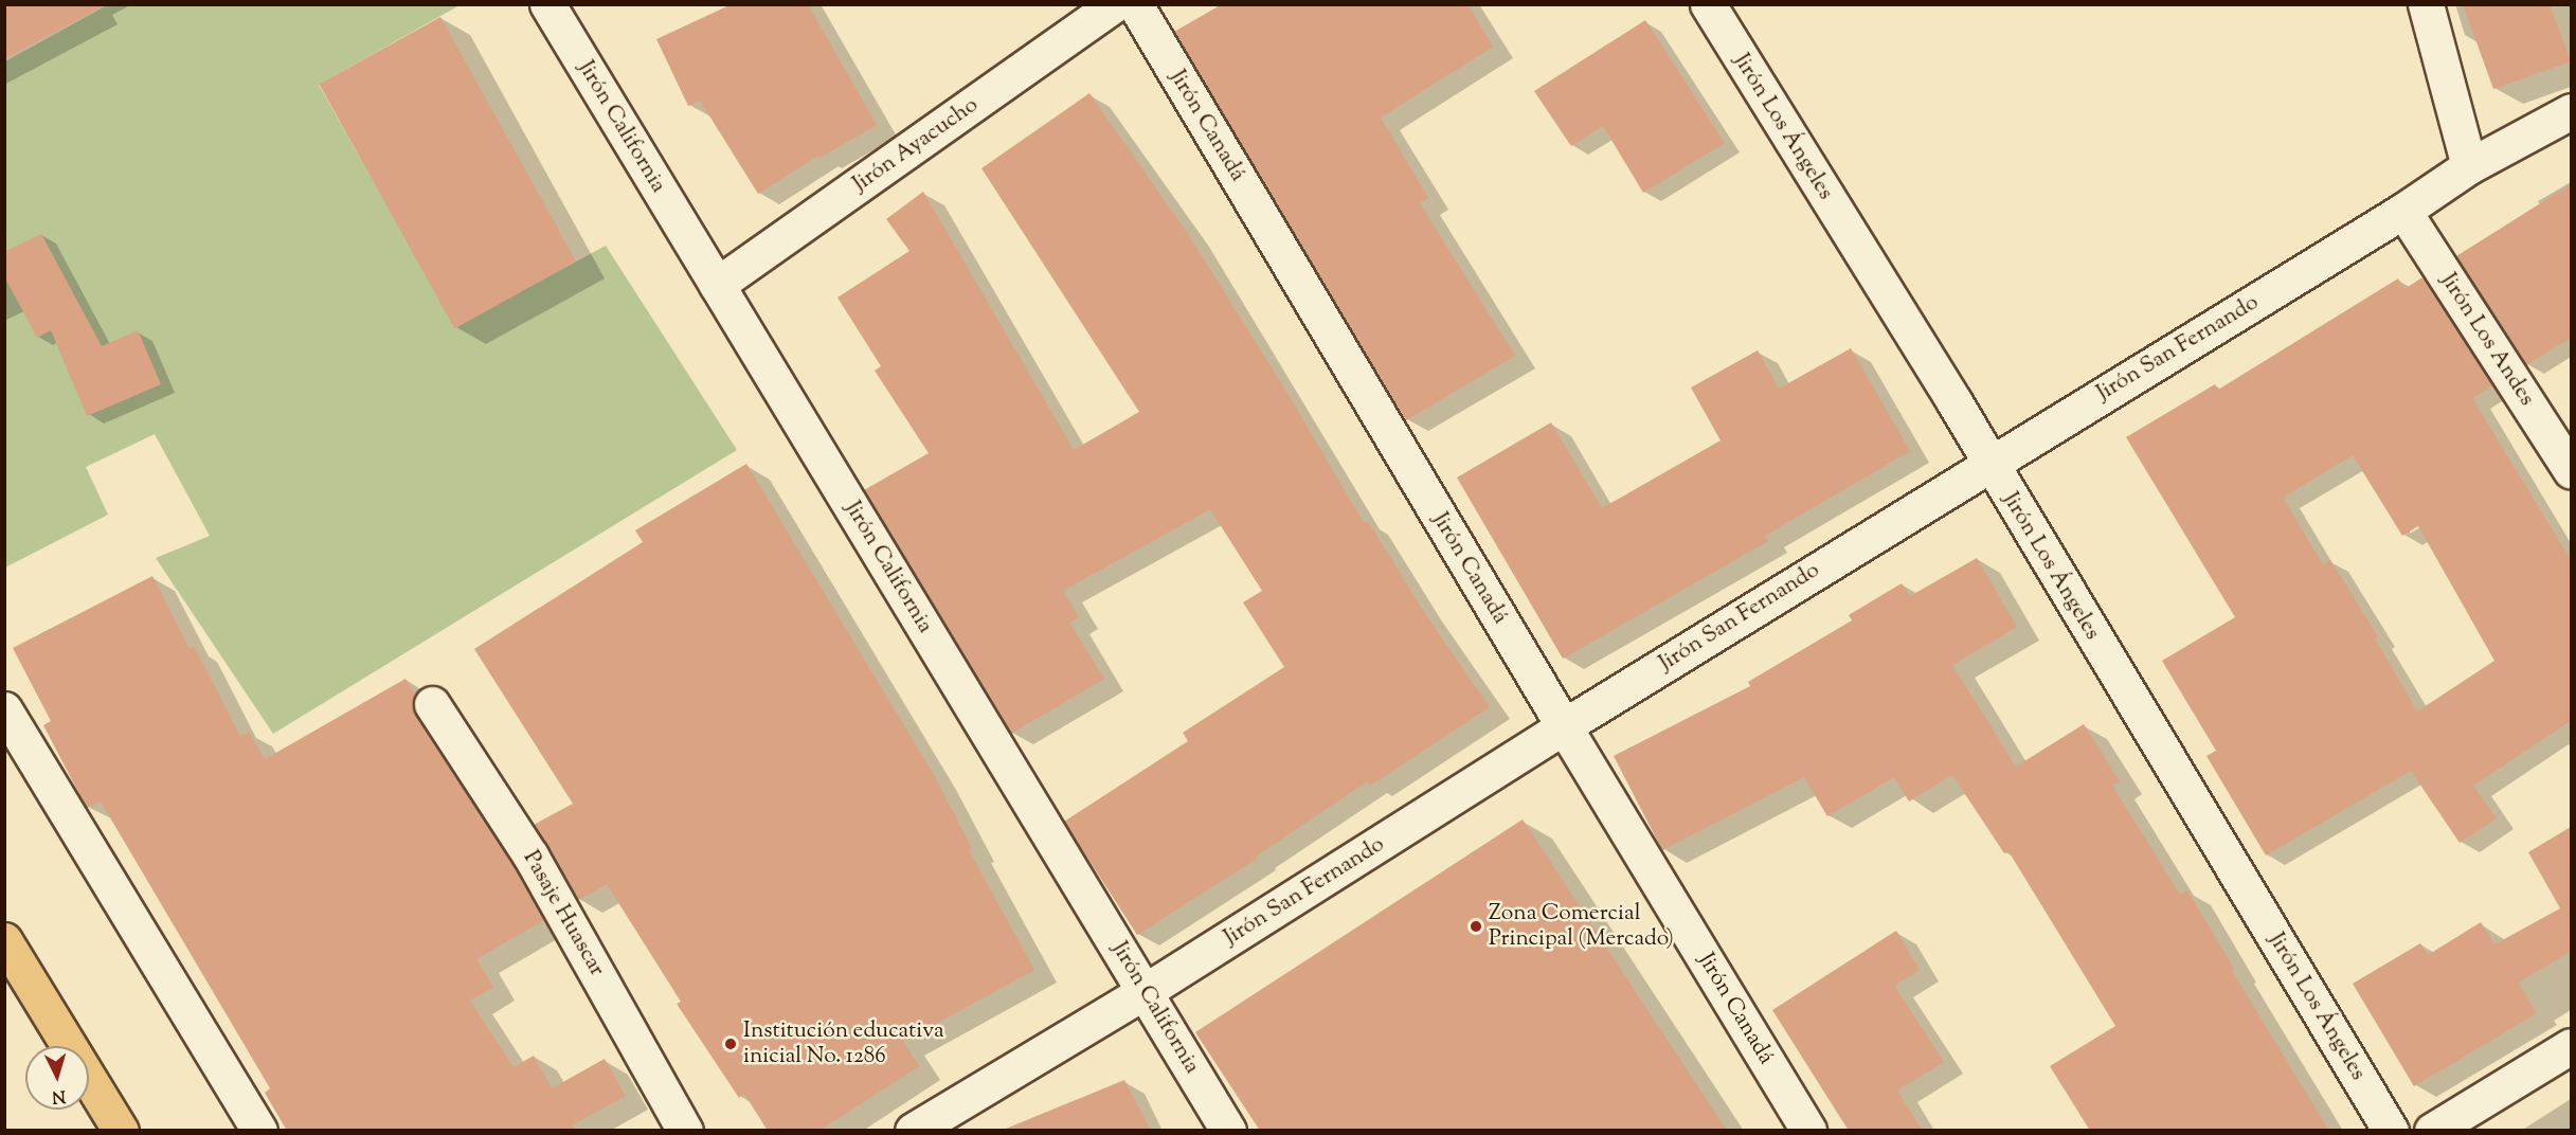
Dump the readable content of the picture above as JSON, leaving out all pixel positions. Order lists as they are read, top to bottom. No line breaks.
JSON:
{"streets":{"street":["Jirón Canadá","Jirón California","Jirón Los Ángeles","Jirón Ayacucho","Jirón Los Andes","Jirón San Fernando","Pasaje Huascar"]},"crossings":[["Jirón Canadá","Jirón San Fernando"],["Jirón California","Jirón Ayacucho"],["Jirón California","Jirón San Fernando"],["Jirón Los Ángeles","Jirón San Fernando"],["Jirón Los Andes","Jirón San Fernando"]],"places":["Zona Comercial Principal (Mercado)","Institución educativa inicial No. 1286"],"north":"bottom"}
